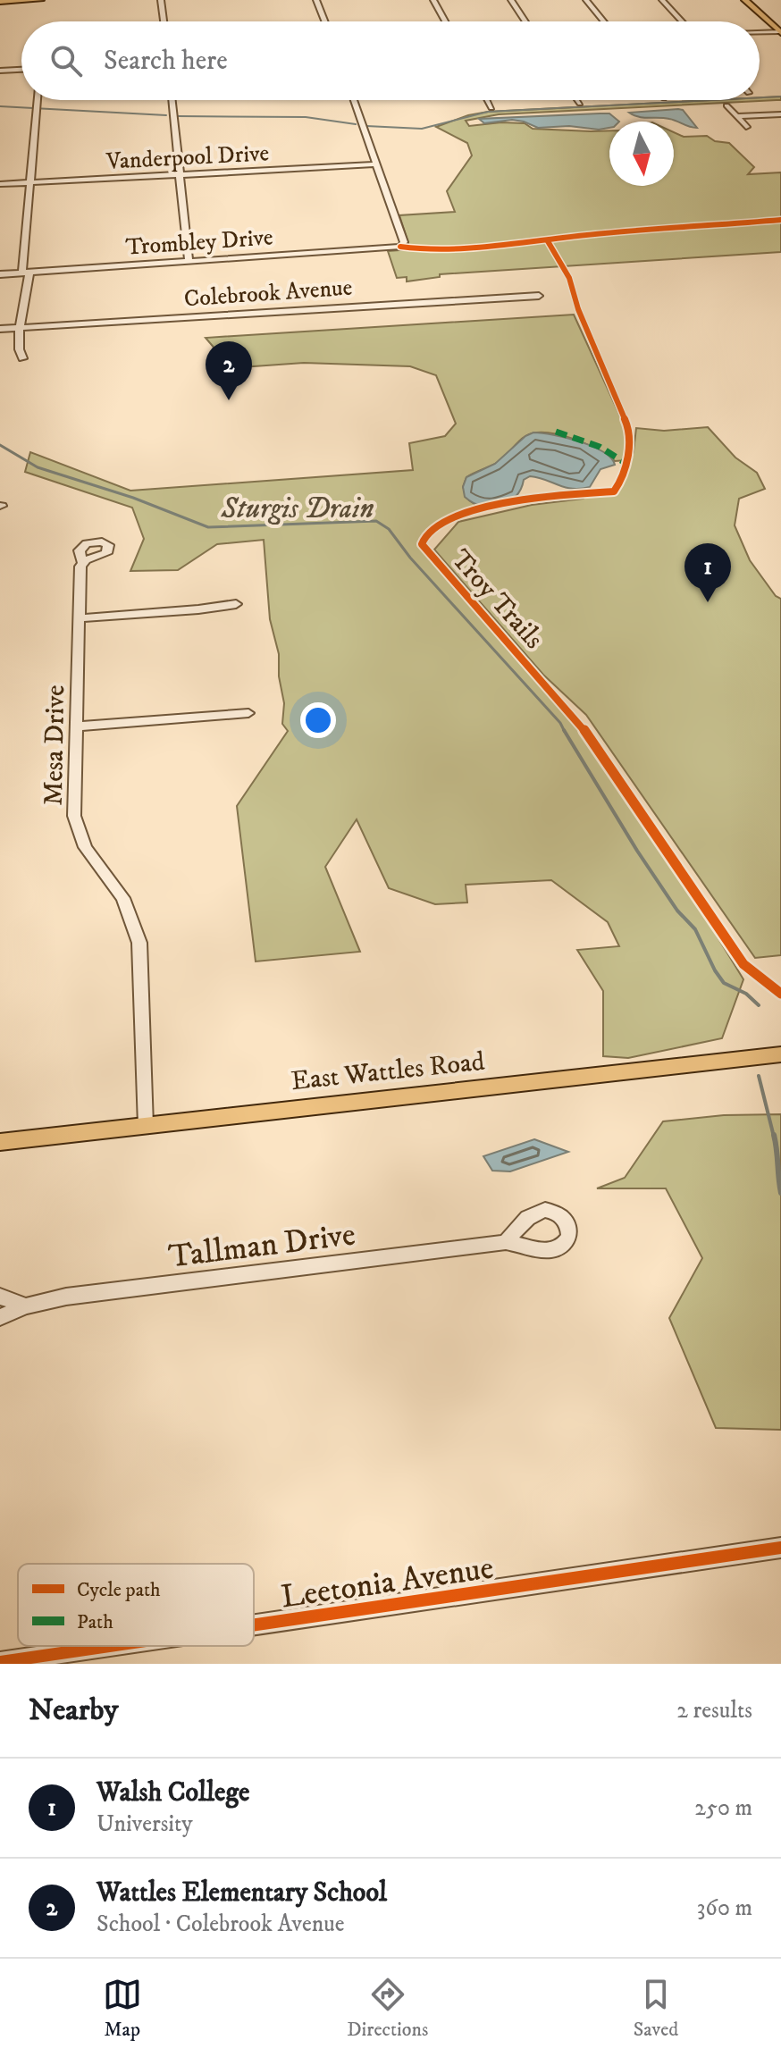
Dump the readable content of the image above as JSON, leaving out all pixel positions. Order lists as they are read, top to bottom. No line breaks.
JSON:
{"streets":{"main road":["East Wattles Road"],"street":["Vanderpool Drive","Trombley Drive","Colebrook Avenue","Mesa Drive","Tallman Drive","Leetonia Avenue"],"cycle path":["Troy Trails"]},"crossings":[["Vanderpool Drive","Trombley Drive"],["Mesa Drive","East Wattles Road"]],"water":["Sturgis Drain"],"legend":["Cycle path","Path"],"north":"bottom","page":{"search":"Search here","pins":["2","1"],"heading":["Nearby","2 results"],"list":[{"mark":"1","name":"Walsh College","note":"University","value":"250 m"},{"mark":"2","name":"Wattles Elementary School","note":"School · Colebrook Avenue","value":"360 m"}],"nav":["Map","Directions","Saved"]}}
